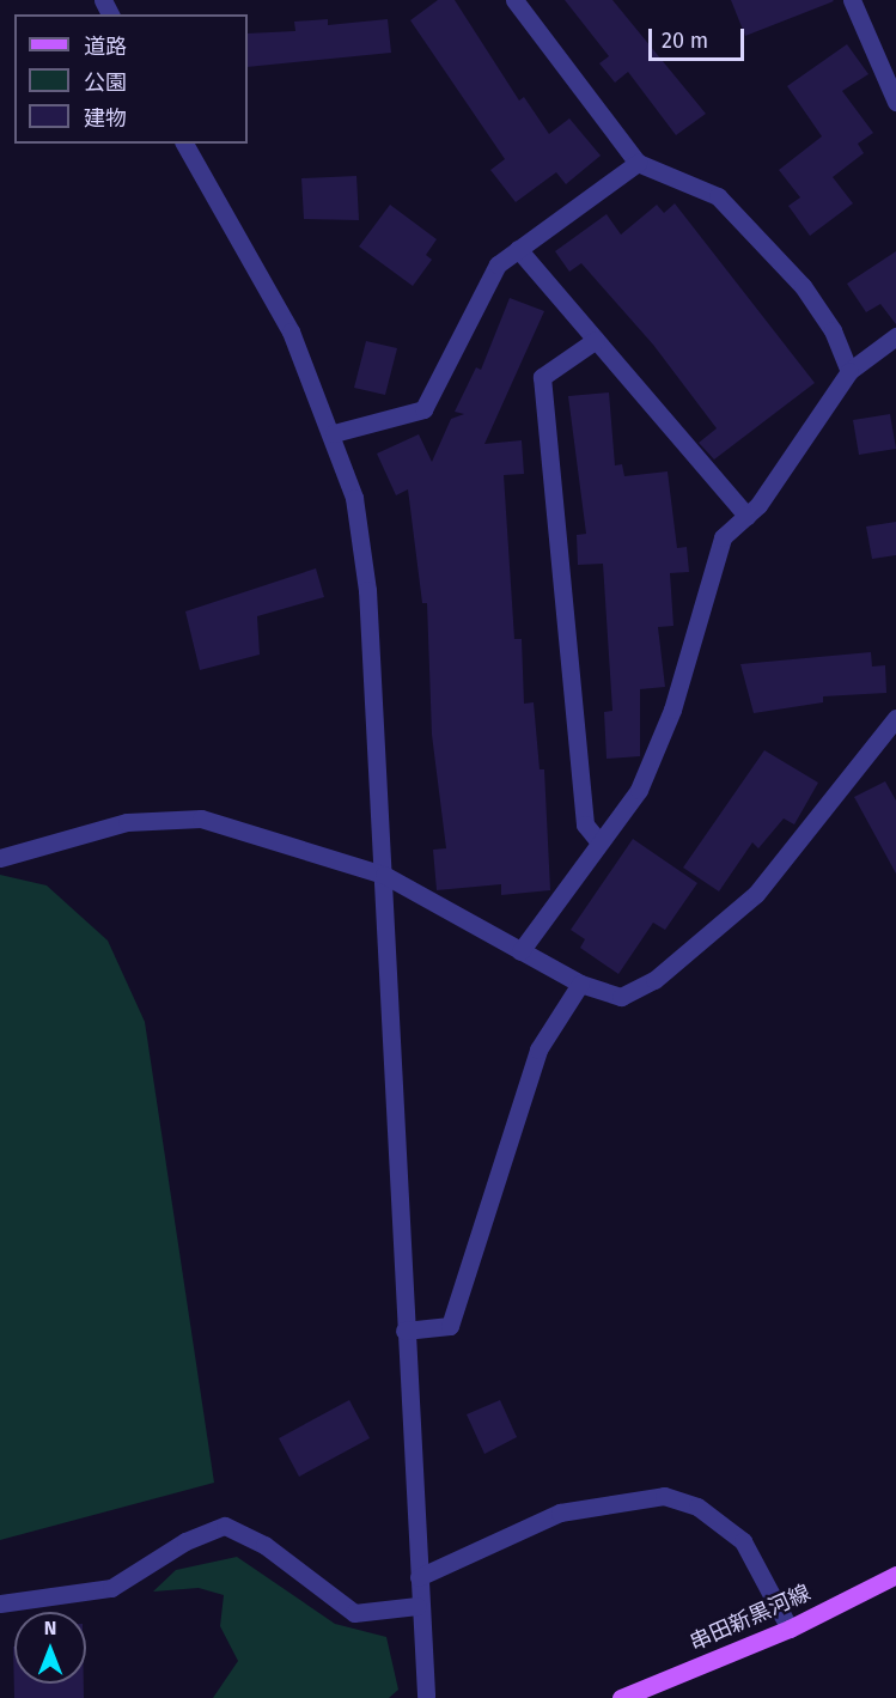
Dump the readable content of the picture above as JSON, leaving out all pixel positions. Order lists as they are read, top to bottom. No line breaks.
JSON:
{"streets":{"main road":["串田新黒河線"]},"legend":["道路","公園","建物"],"scale_bar":"20 m","north":"top"}
